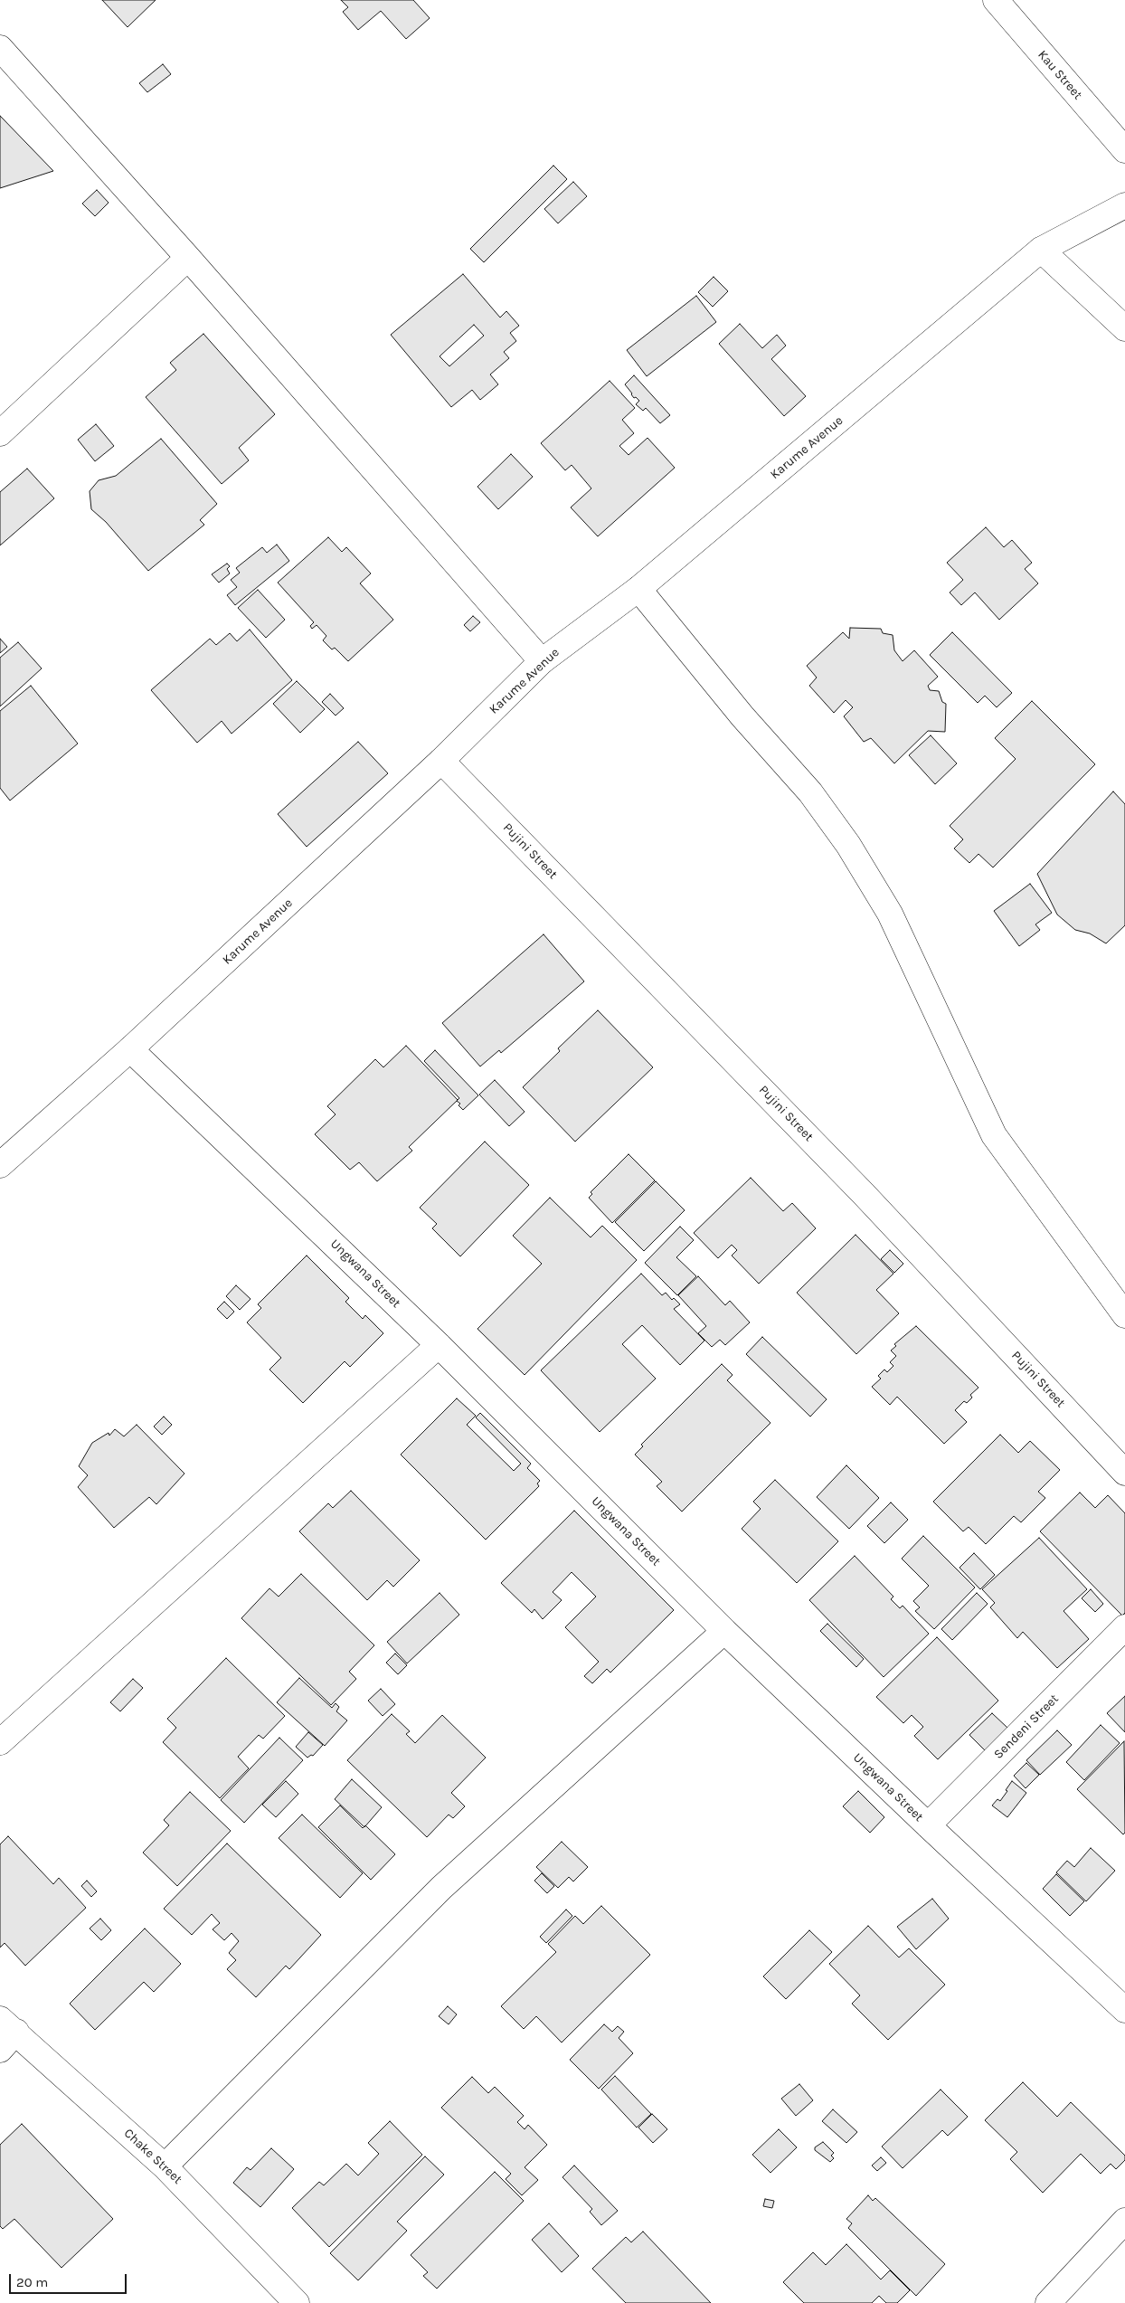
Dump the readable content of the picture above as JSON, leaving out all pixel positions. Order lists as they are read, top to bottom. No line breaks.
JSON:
{"streets":{"street":["Kau Street","Karume Avenue","Pujini Street","Ungwana Street","Sendeni Street","Chake Street"]},"crossings":[["Karume Avenue","Pujini Street"],["Karume Avenue","Ungwana Street"],["Ungwana Street","Sendeni Street"]],"scale_bar":"20 m"}
